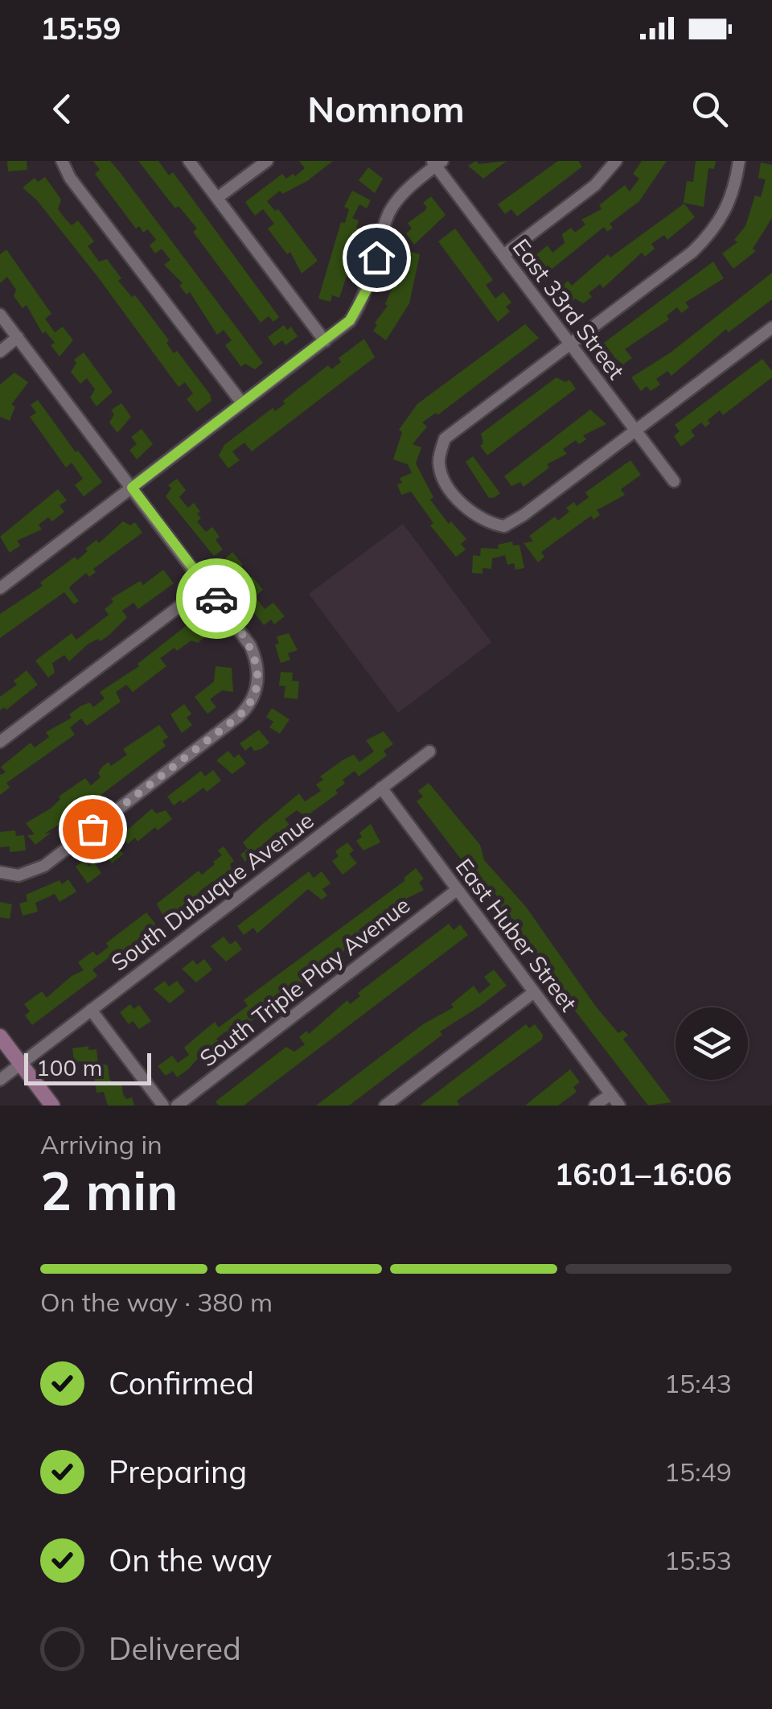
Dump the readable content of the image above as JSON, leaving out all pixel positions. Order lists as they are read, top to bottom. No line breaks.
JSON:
{"streets":{"street":["East 33rd Street","South Dubuque Avenue","East Huber Street","South Triple Play Avenue"]},"crossings":[["South Dubuque Avenue","East Huber Street"],["East Huber Street","South Triple Play Avenue"]],"scale_bar":"100 m","page":{"status":"15:59","header":"Nomnom","scale":"100 m","heading":["2 min","Arriving in","16:01–16:06"],"bar":"On the way · 380 m","list":[["Confirmed","15:43"],["Preparing","15:49"],["On the way","15:53"],"Delivered"]}}
